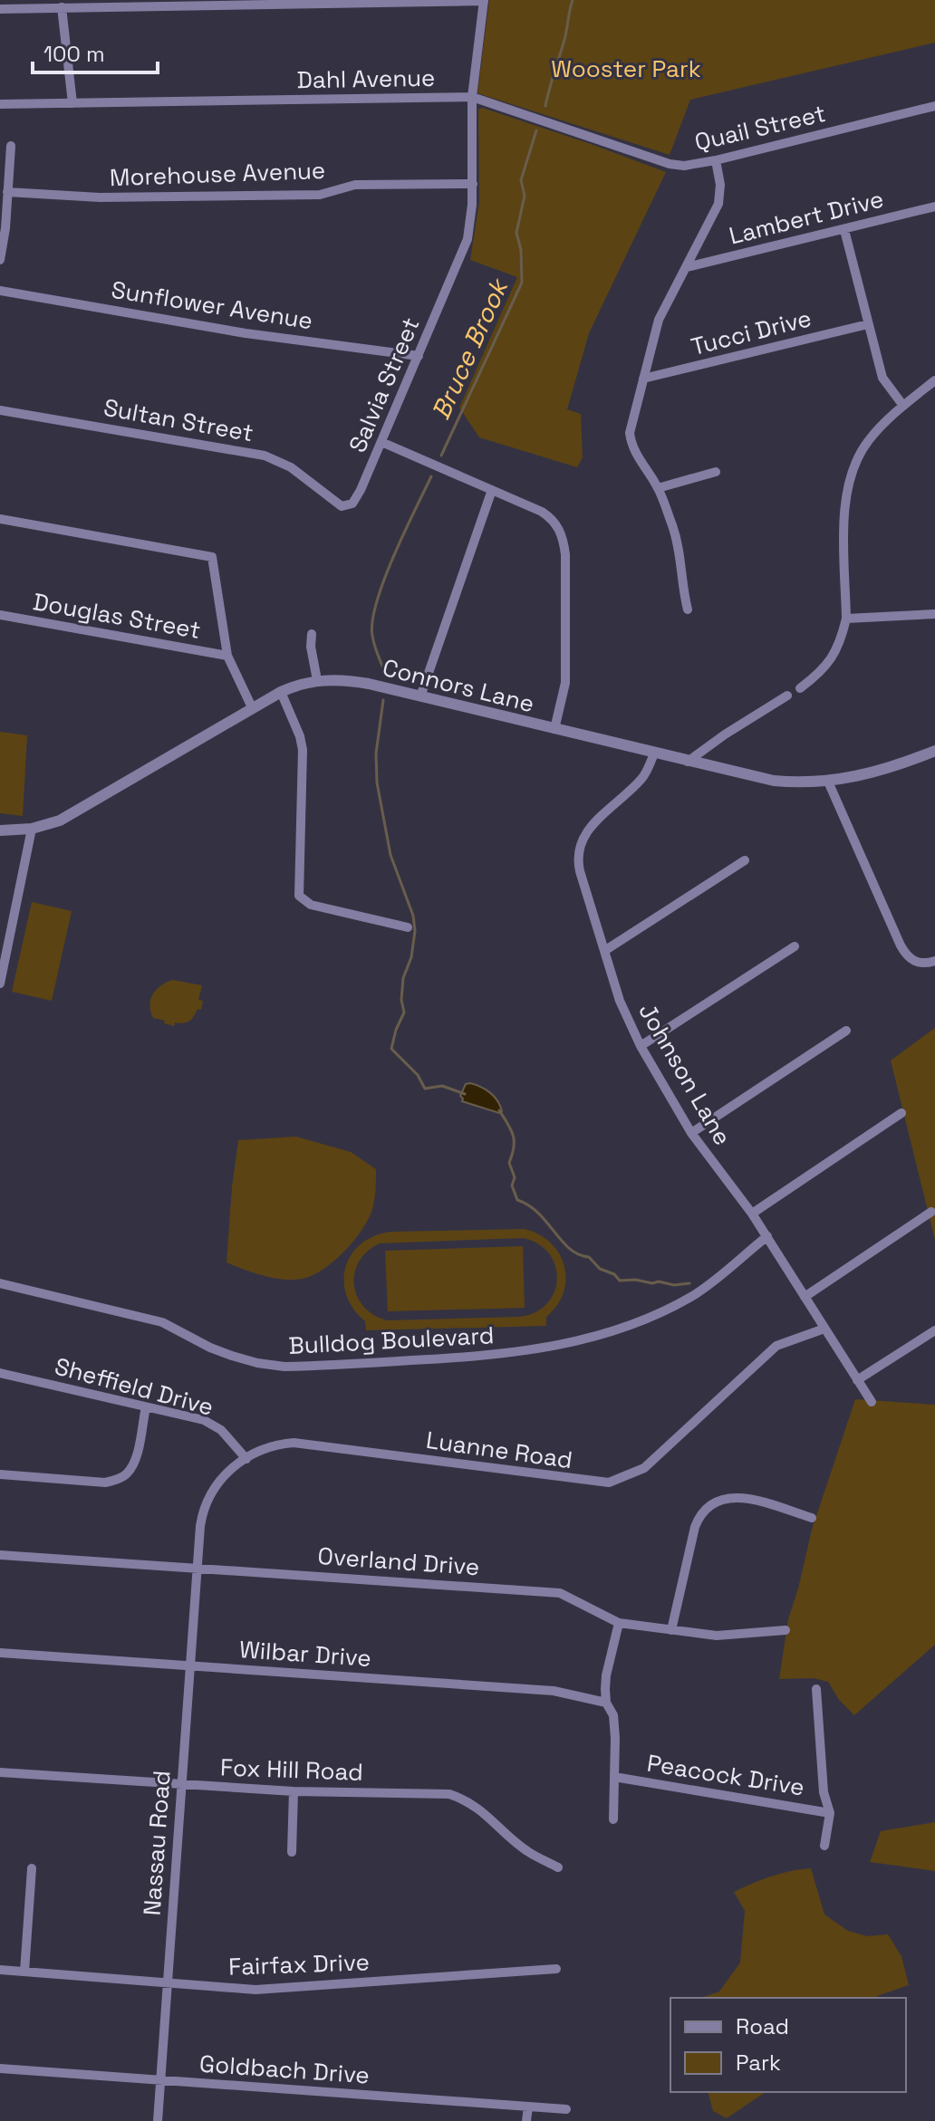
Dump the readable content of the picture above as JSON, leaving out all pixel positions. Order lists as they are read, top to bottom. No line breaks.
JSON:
{"streets":{"street":["Dahl Avenue","Quail Street","Morehouse Avenue","Lambert Drive","Sunflower Avenue","Tucci Drive","Salvia Street","Sultan Street","Douglas Street","Connors Lane","Johnson Lane","Bulldog Boulevard","Sheffield Drive","Luanne Road","Overland Drive","Wilbar Drive","Fox Hill Road","Peacock Drive","Nassau Road","Fairfax Drive","Goldbach Drive"]},"crossings":[["Dahl Avenue","Quail Street"],["Dahl Avenue","Salvia Street"],["Quail Street","Salvia Street"],["Morehouse Avenue","Salvia Street"],["Sunflower Avenue","Salvia Street"],["Salvia Street","Sultan Street"],["Connors Lane","Johnson Lane"],["Johnson Lane","Bulldog Boulevard"],["Johnson Lane","Luanne Road"],["Sheffield Drive","Luanne Road"],["Luanne Road","Overland Drive"],["Luanne Road","Nassau Road"],["Overland Drive","Nassau Road"],["Wilbar Drive","Nassau Road"],["Fox Hill Road","Nassau Road"],["Nassau Road","Fairfax Drive"],["Nassau Road","Goldbach Drive"]],"water":["Bruce Brook"],"parks":["Wooster Park"],"legend":["Road","Park"],"scale_bar":"100 m"}
